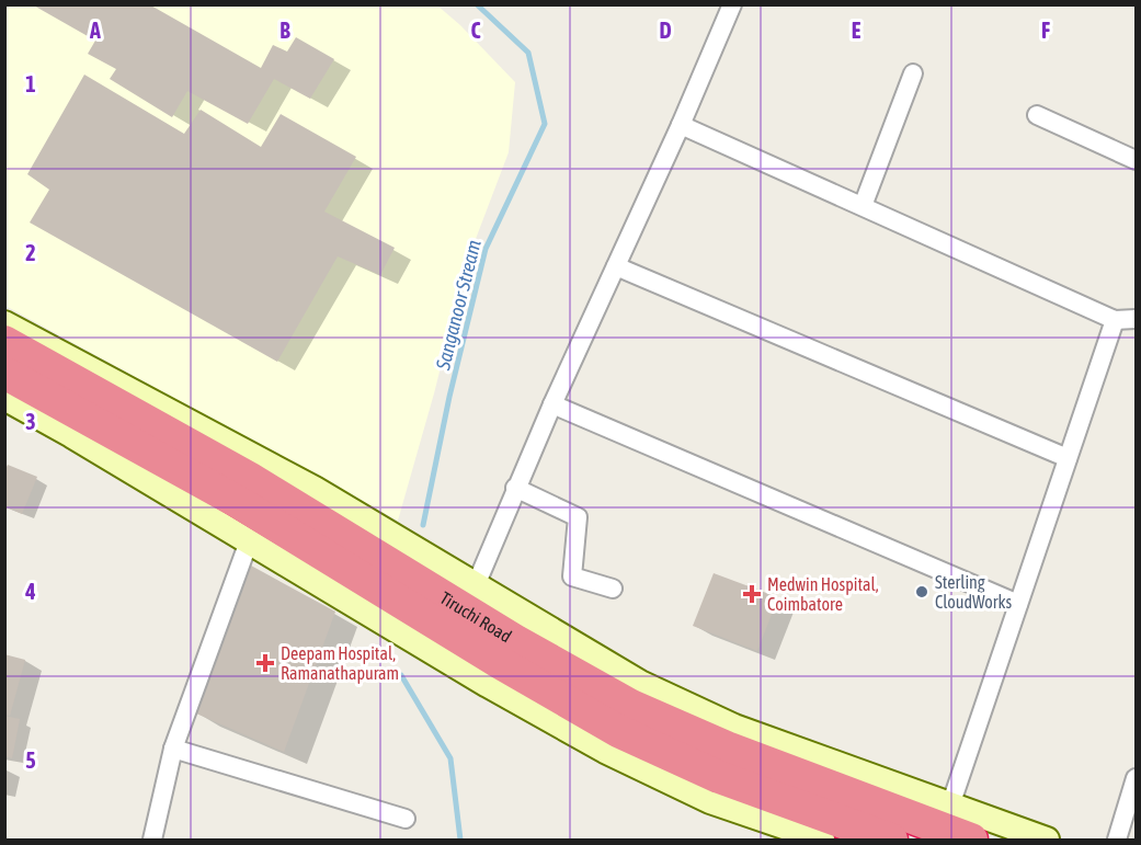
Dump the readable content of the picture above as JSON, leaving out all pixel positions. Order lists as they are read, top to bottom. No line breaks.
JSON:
{"streets":{"highway":["Tiruchi Road"]},"water":["Sanganoor Stream"],"places":{"other":["Sterling CloudWorks"],"health":["Medwin Hospital, Coimbatore","Deepam Hospital, Ramanathapuram"]},"grid":{"columns":["A","B","C","D","E","F"],"rows":["1","2","3","4","5"]}}
